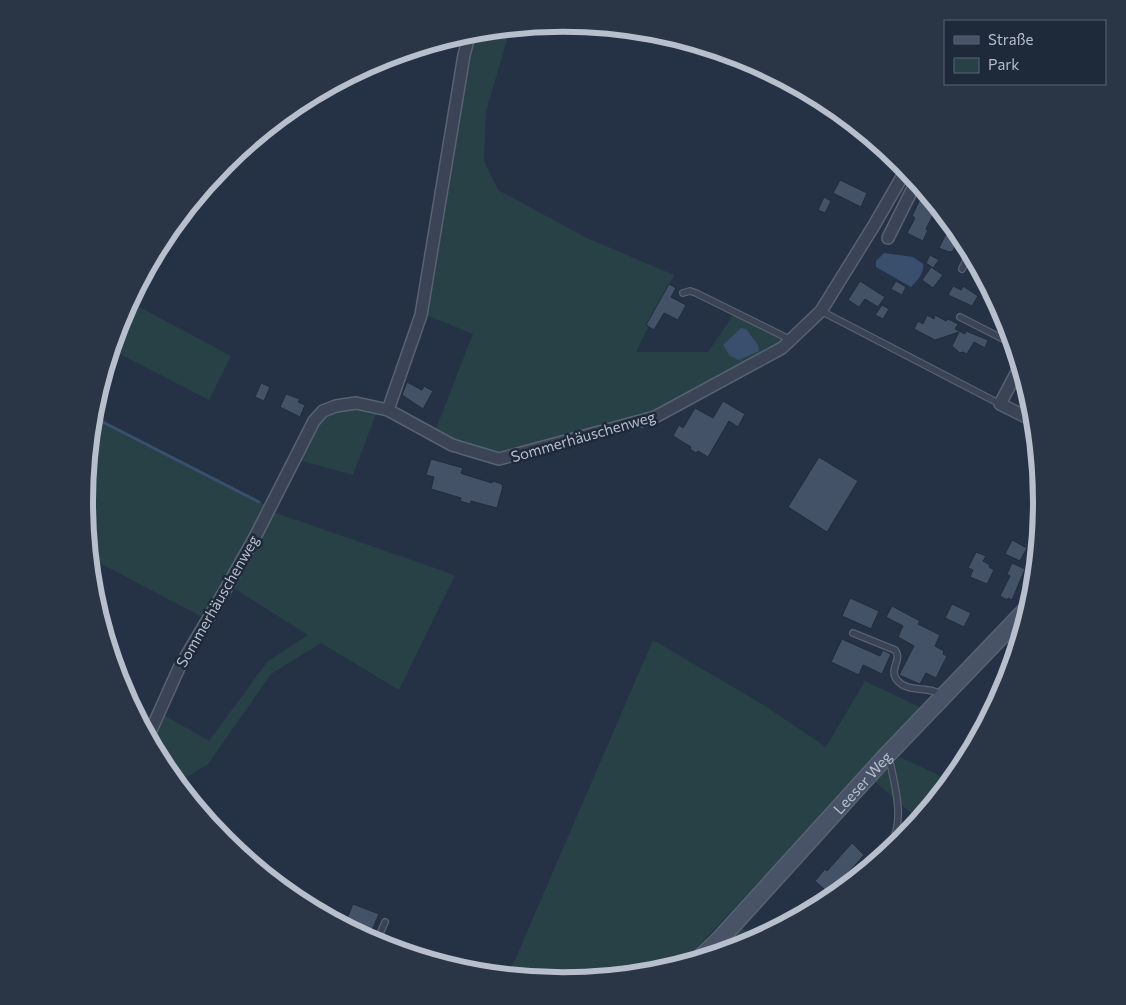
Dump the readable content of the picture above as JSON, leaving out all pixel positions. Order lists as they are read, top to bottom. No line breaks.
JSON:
{"streets":{"street":["Sommerhäuschenweg","Leeser Weg"]},"legend":["Straße","Park"]}
